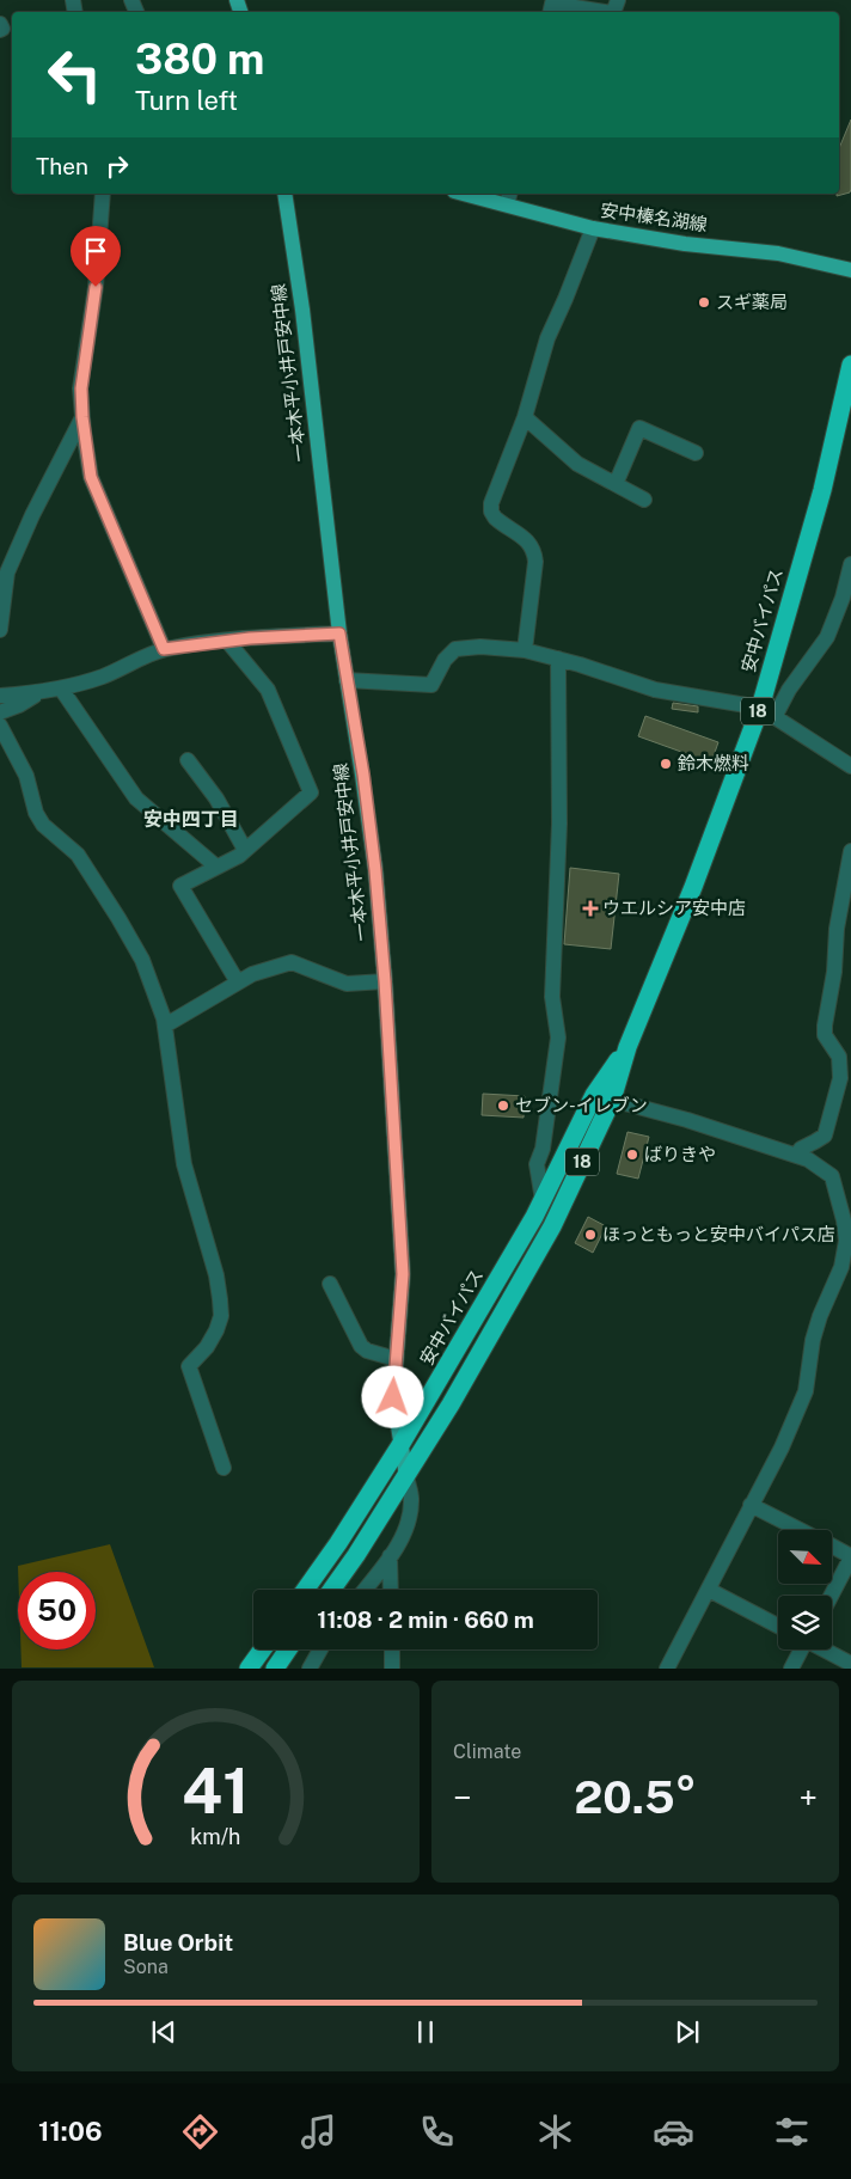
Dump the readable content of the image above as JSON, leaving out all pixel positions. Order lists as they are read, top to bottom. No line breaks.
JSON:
{"streets":{"highway":["安中バイパス","18"],"main road":["安中榛名湖線","一本木平小井戸安中線"]},"crossings":[["一本木平小井戸安中線","安中バイパス"]],"districts":["安中四丁目"],"places":{"other":["スギ薬局","鈴木燃料","セブン-イレブン","ばりきや","ほっともっと安中バイパス店"],"health":["ウエルシア安中店"]},"north":"bottom right","page":{"turn":["380 m","Turn left"],"then":"Then","limit":"50","trip":"11:08 · 2 min · 660 m","tile":"Climate","heat":["−","20.5°","+"],"song":["Blue Orbit","Sona"],"tabs":"11:06","gauge":["41","km/h"]}}
